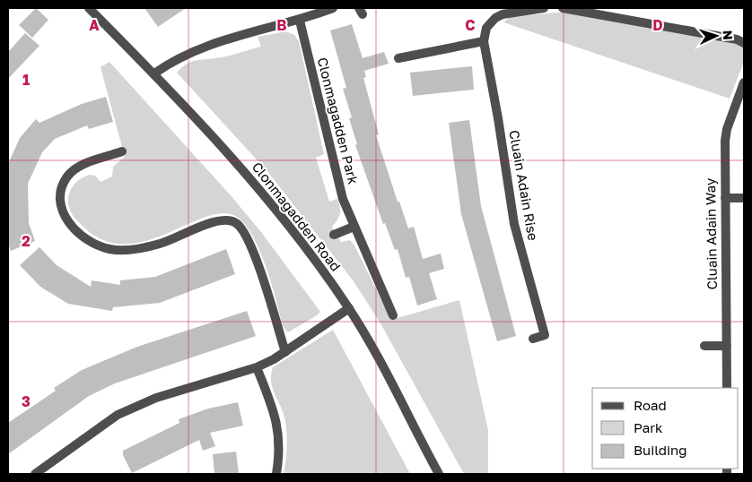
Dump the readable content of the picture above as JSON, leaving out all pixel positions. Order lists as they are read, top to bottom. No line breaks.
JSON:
{"streets":{"street":["Clonmagadden Park","Cluain Adain Rise","Clonmagadden Road","Cluain Adain Way"]},"legend":["Road","Park","Building"],"north":"right","grid":{"columns":["A","B","C","D"],"rows":["1","2","3"]}}
